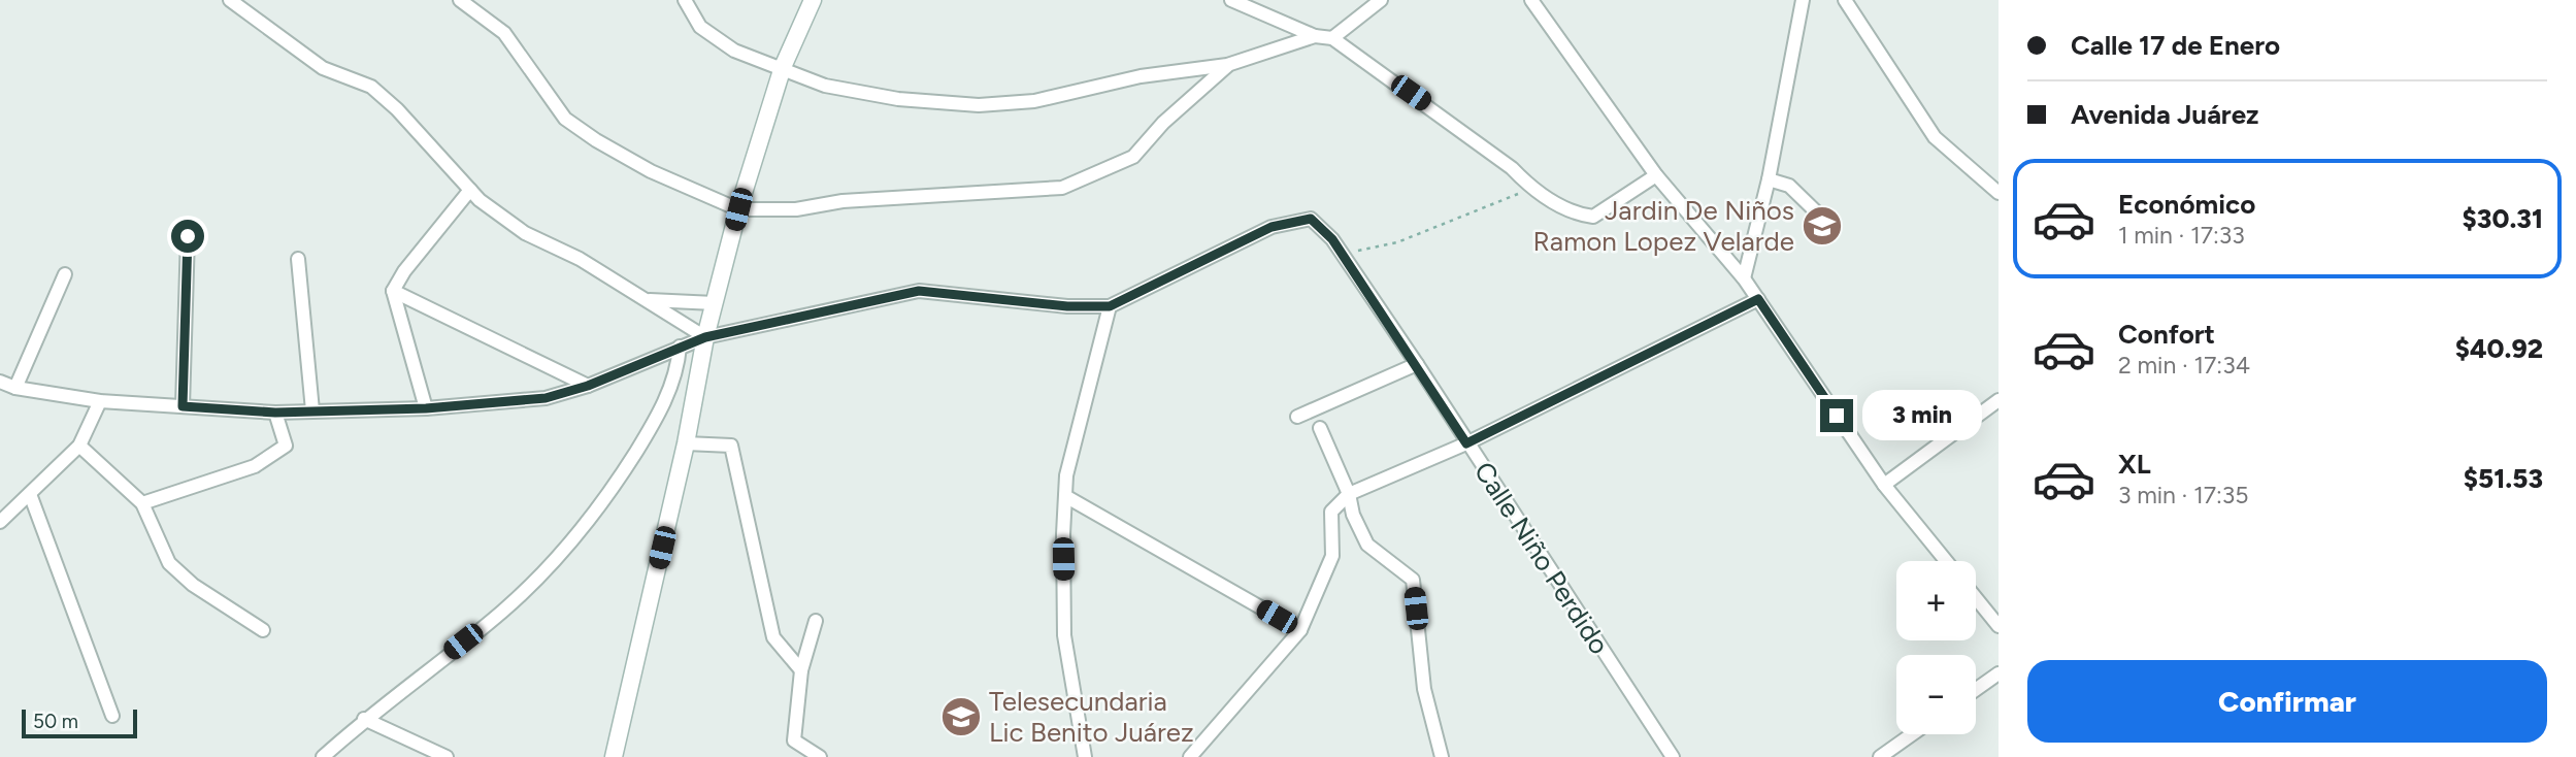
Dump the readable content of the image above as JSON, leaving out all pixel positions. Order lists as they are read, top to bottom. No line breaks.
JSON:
{"streets":{"street":["Calle Niño Perdido"]},"places":{"school or university":["Jardin De Niños Ramon Lopez Velarde","Telesecundaria Lic Benito Juárez"]},"scale_bar":"50 m","page":{"banner":["Calle 17 de Enero","Avenida Juárez"],"list":[{"name":"Económico","note":"1 min · 17:33","value":"$30.31"},{"name":"Confort","note":"2 min · 17:34","value":"$40.92"},{"name":"XL","note":"3 min · 17:35","value":"$51.53"}],"bubble":"3 min","map_buttons":["+","−"],"buttons":"Confirmar","scale":"50 m"}}
